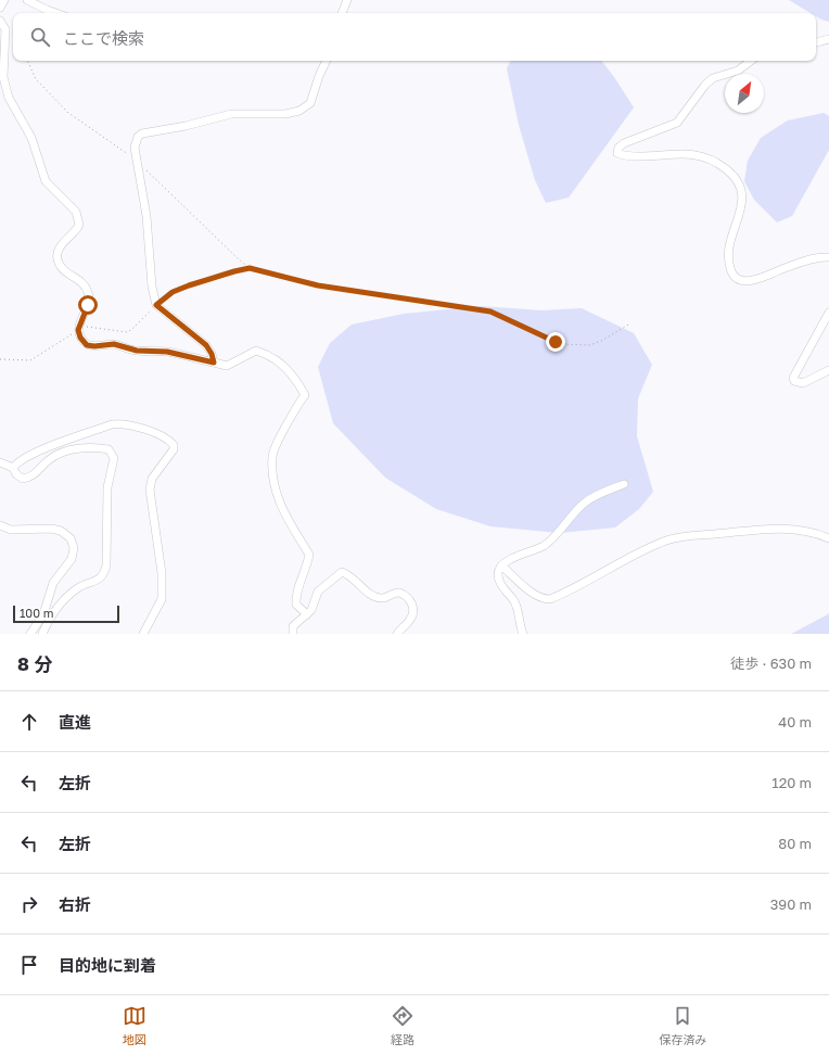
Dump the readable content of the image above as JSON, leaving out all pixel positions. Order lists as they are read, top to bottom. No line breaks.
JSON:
{"scale_bar":"100 m","north":"top right","page":{"search":"ここで検索","scale":"100 m","heading":["8 分","徒歩 · 630 m"],"list":[["直進","40 m"],["左折","120 m"],["左折","80 m"],["右折","390 m"],"目的地に到着"],"nav":["地図","経路","保存済み"]}}
